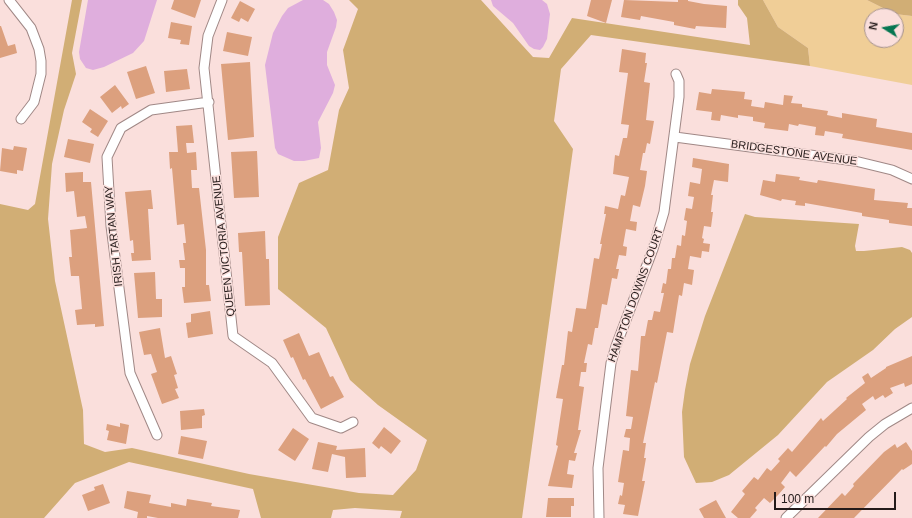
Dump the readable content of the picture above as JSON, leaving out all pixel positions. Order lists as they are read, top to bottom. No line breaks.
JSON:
{"streets":{"street":["BRIDGESTONE AVENUE","IRISH TARTAN WAY","QUEEN VICTORIA AVENUE","HAMPTON DOWNS COURT"]},"crossings":[["BRIDGESTONE AVENUE","HAMPTON DOWNS COURT"],["IRISH TARTAN WAY","QUEEN VICTORIA AVENUE"]],"scale_bar":"100 m","north":"left"}
